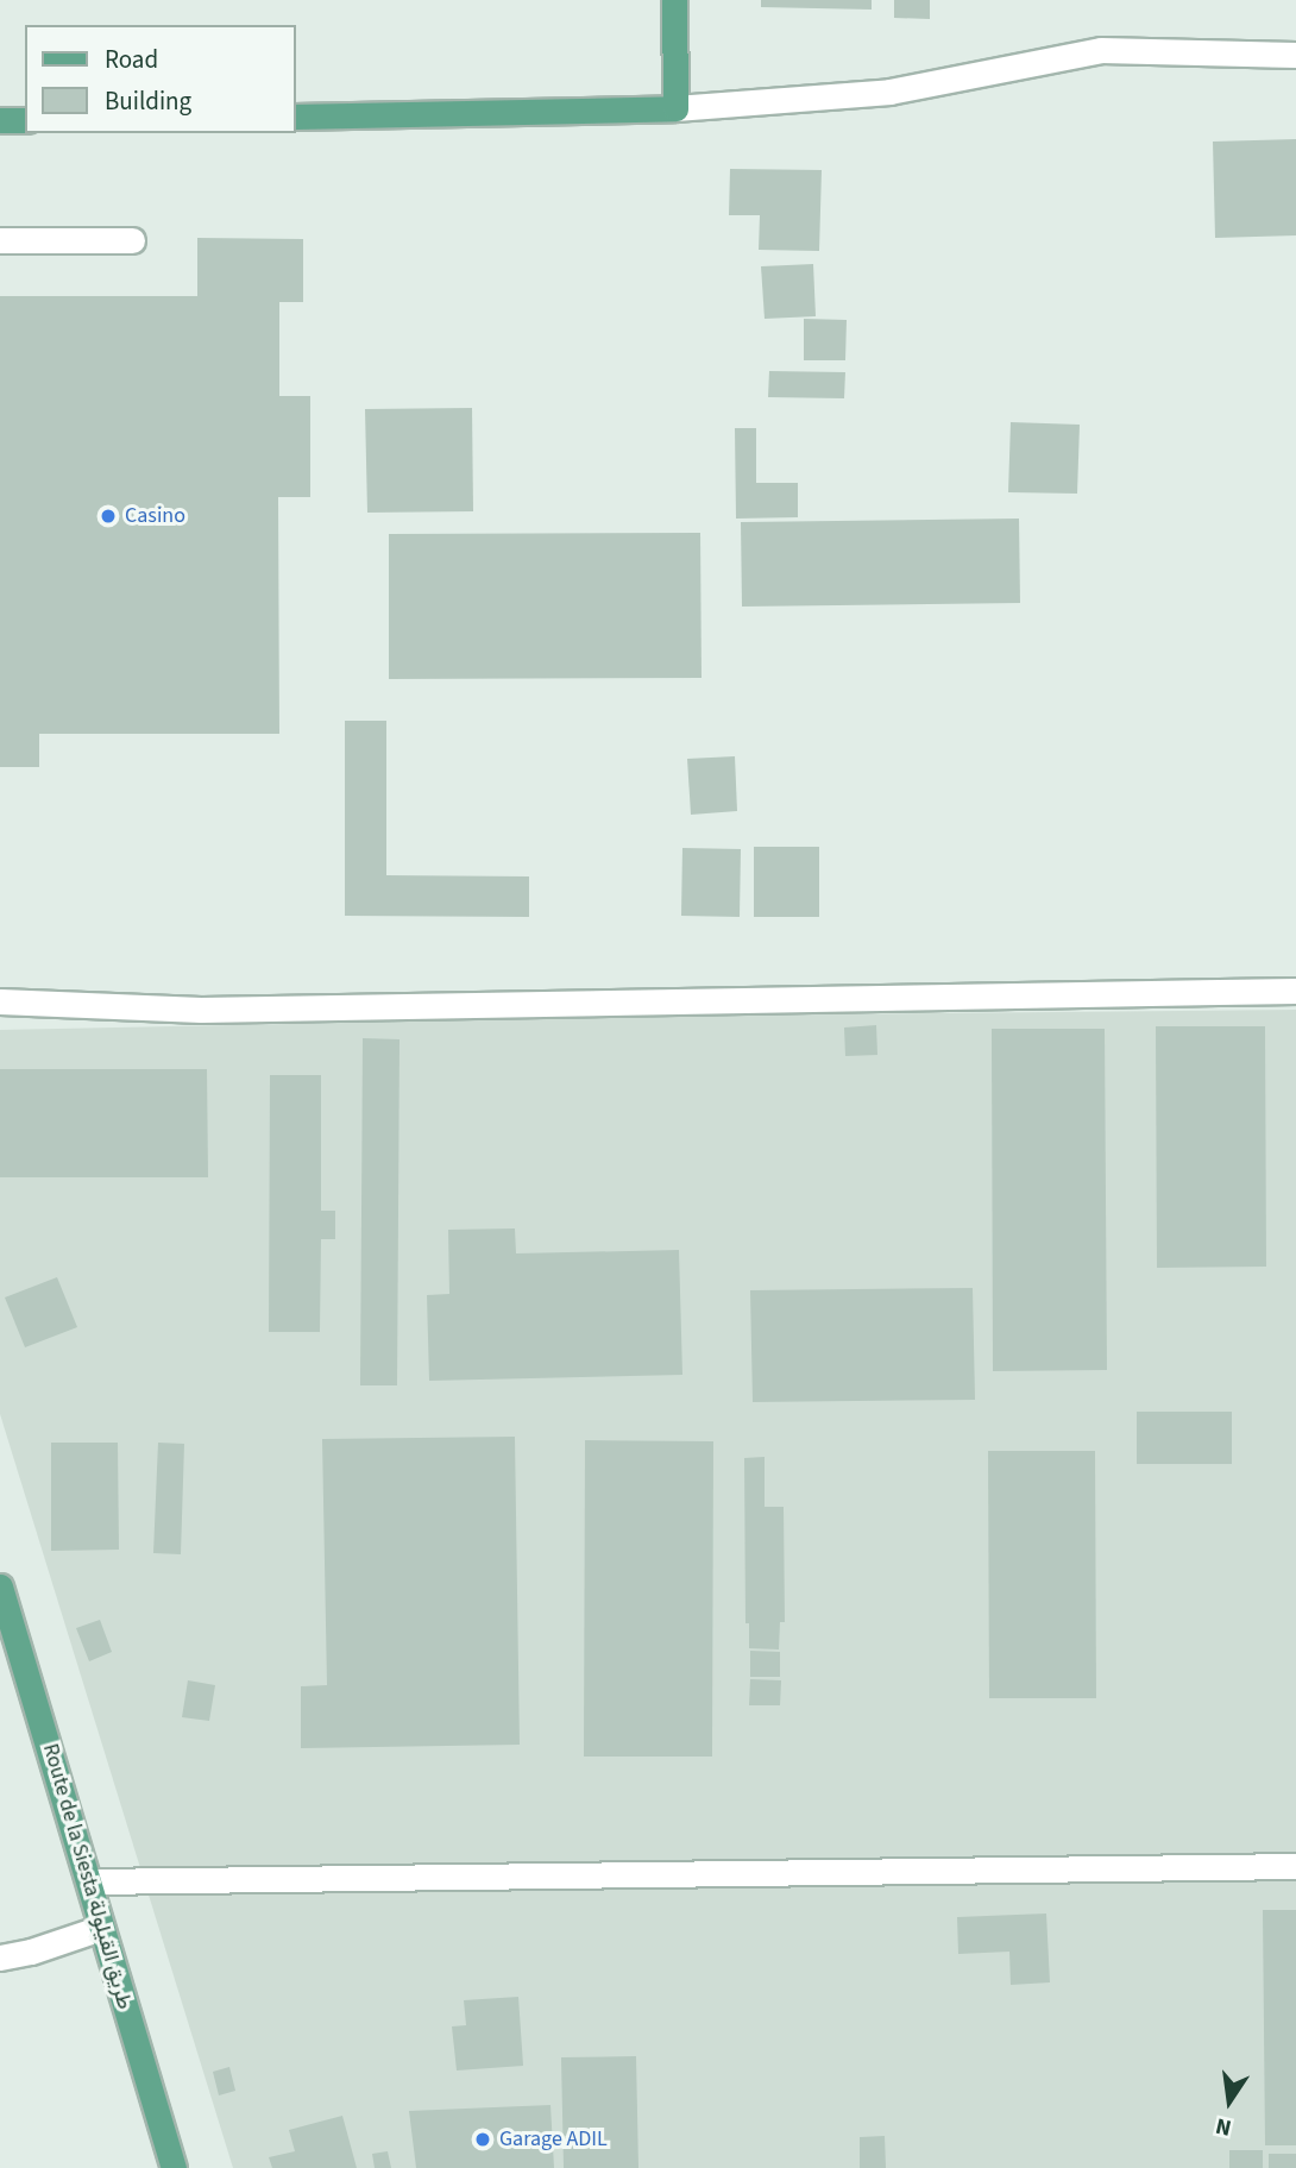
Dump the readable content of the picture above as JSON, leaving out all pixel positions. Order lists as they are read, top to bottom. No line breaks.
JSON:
{"streets":{"main road":["Route de la Siesta طريق القيلولة"]},"places":["Casino","Garage ADIL"],"legend":["Road","Building"],"north":"bottom"}
